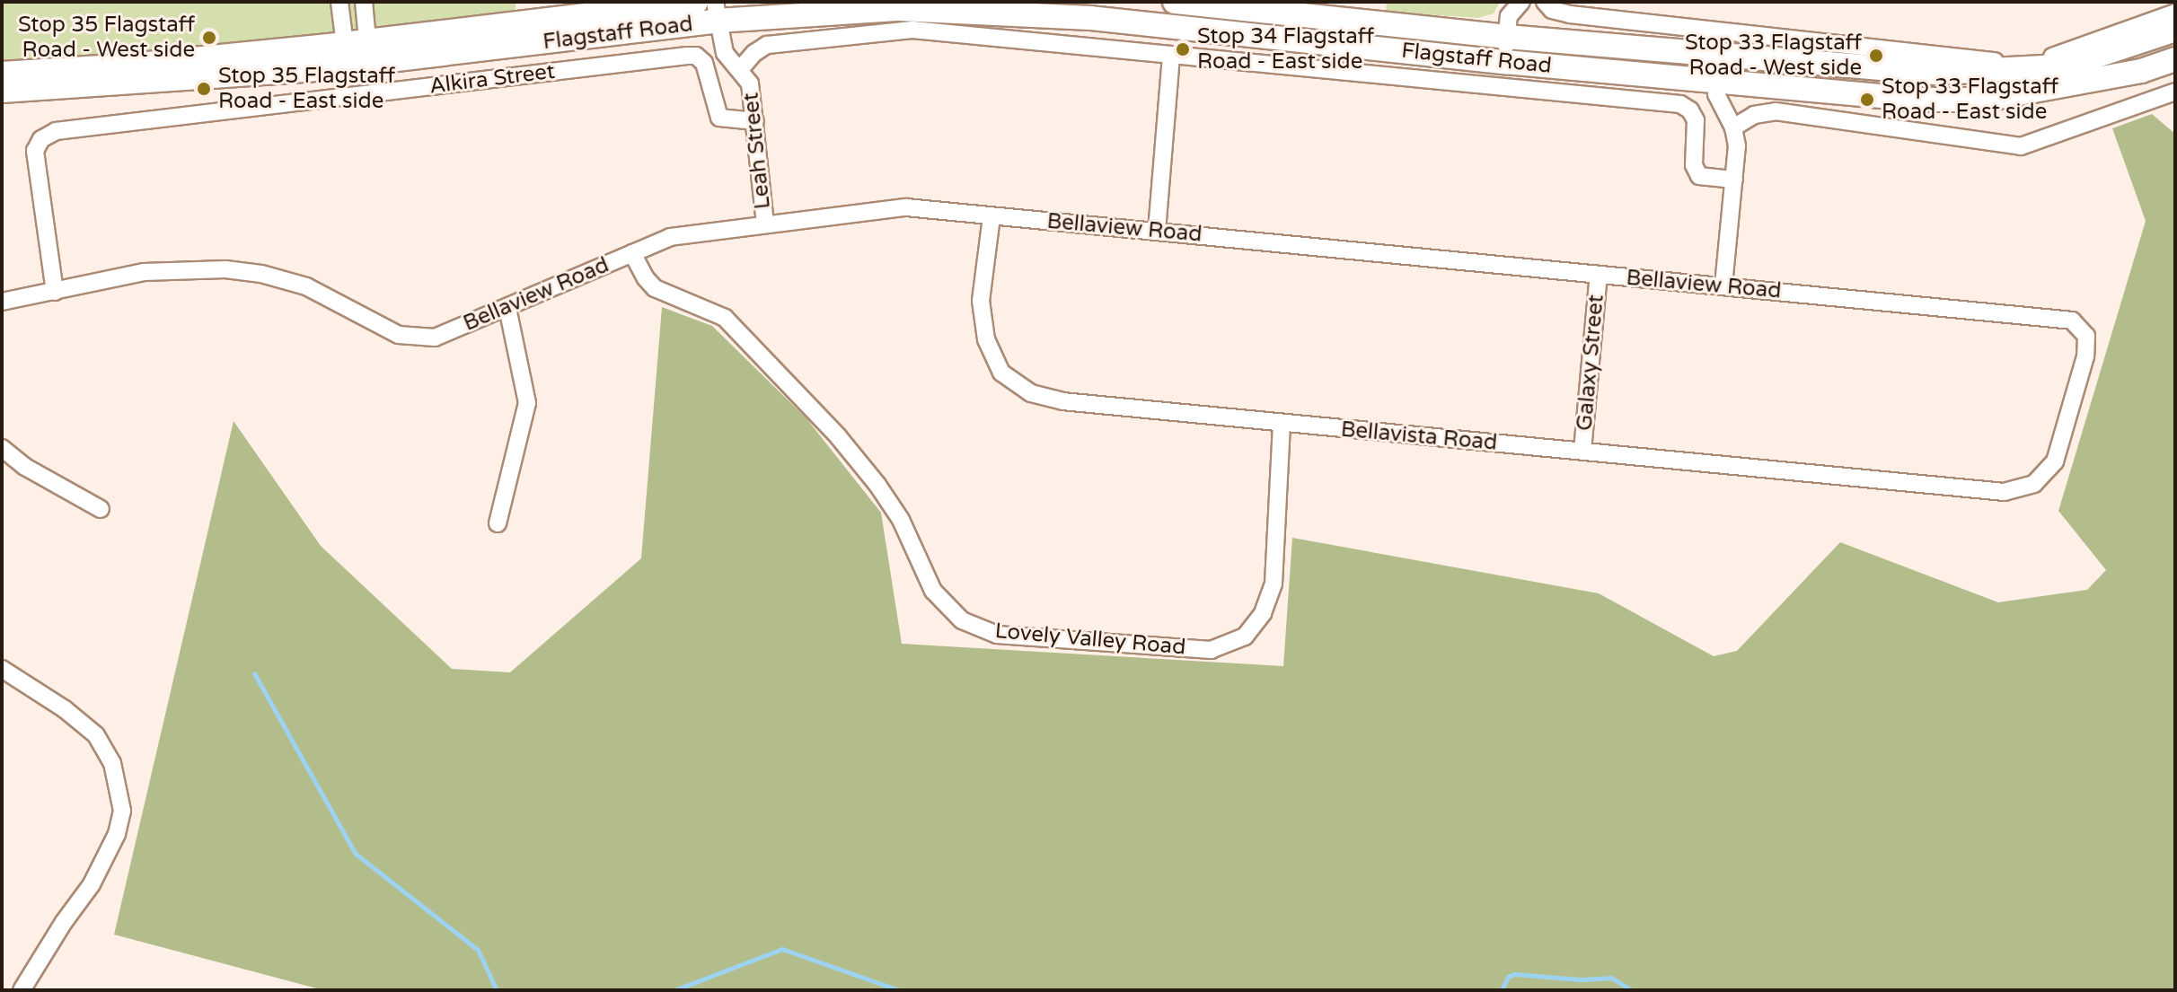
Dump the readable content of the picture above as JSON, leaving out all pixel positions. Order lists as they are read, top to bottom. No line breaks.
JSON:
{"streets":{"main road":["Flagstaff Road"],"street":["Alkira Street","Leah Street","Bellaview Road","Galaxy Street","Bellavista Road","Lovely Valley Road"]},"crossings":[["Flagstaff Road","Leah Street"],["Alkira Street","Leah Street"],["Alkira Street","Bellaview Road"],["Leah Street","Bellaview Road"],["Bellaview Road","Galaxy Street"],["Bellaview Road","Bellavista Road"],["Bellaview Road","Lovely Valley Road"],["Galaxy Street","Bellavista Road"],["Bellavista Road","Lovely Valley Road"]],"places":["Stop 35 Flagstaff Road - West side","Stop 34 Flagstaff Road - East side","Stop 33 Flagstaff Road - West side","Stop 35 Flagstaff Road - East side","Stop 33 Flagstaff Road - East side"]}
